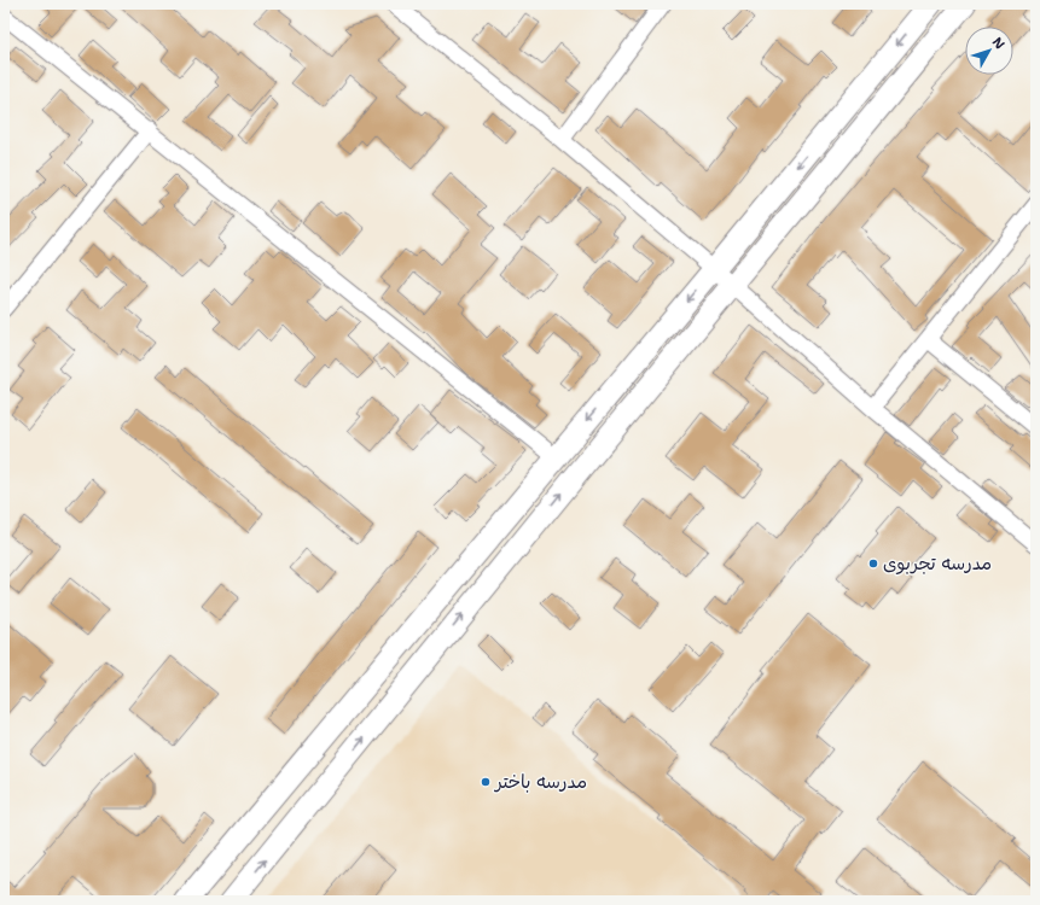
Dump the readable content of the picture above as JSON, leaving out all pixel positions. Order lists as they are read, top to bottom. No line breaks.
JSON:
{"places":["مدرسه تجربوى","مدرسه باختر"],"north":"top right"}
